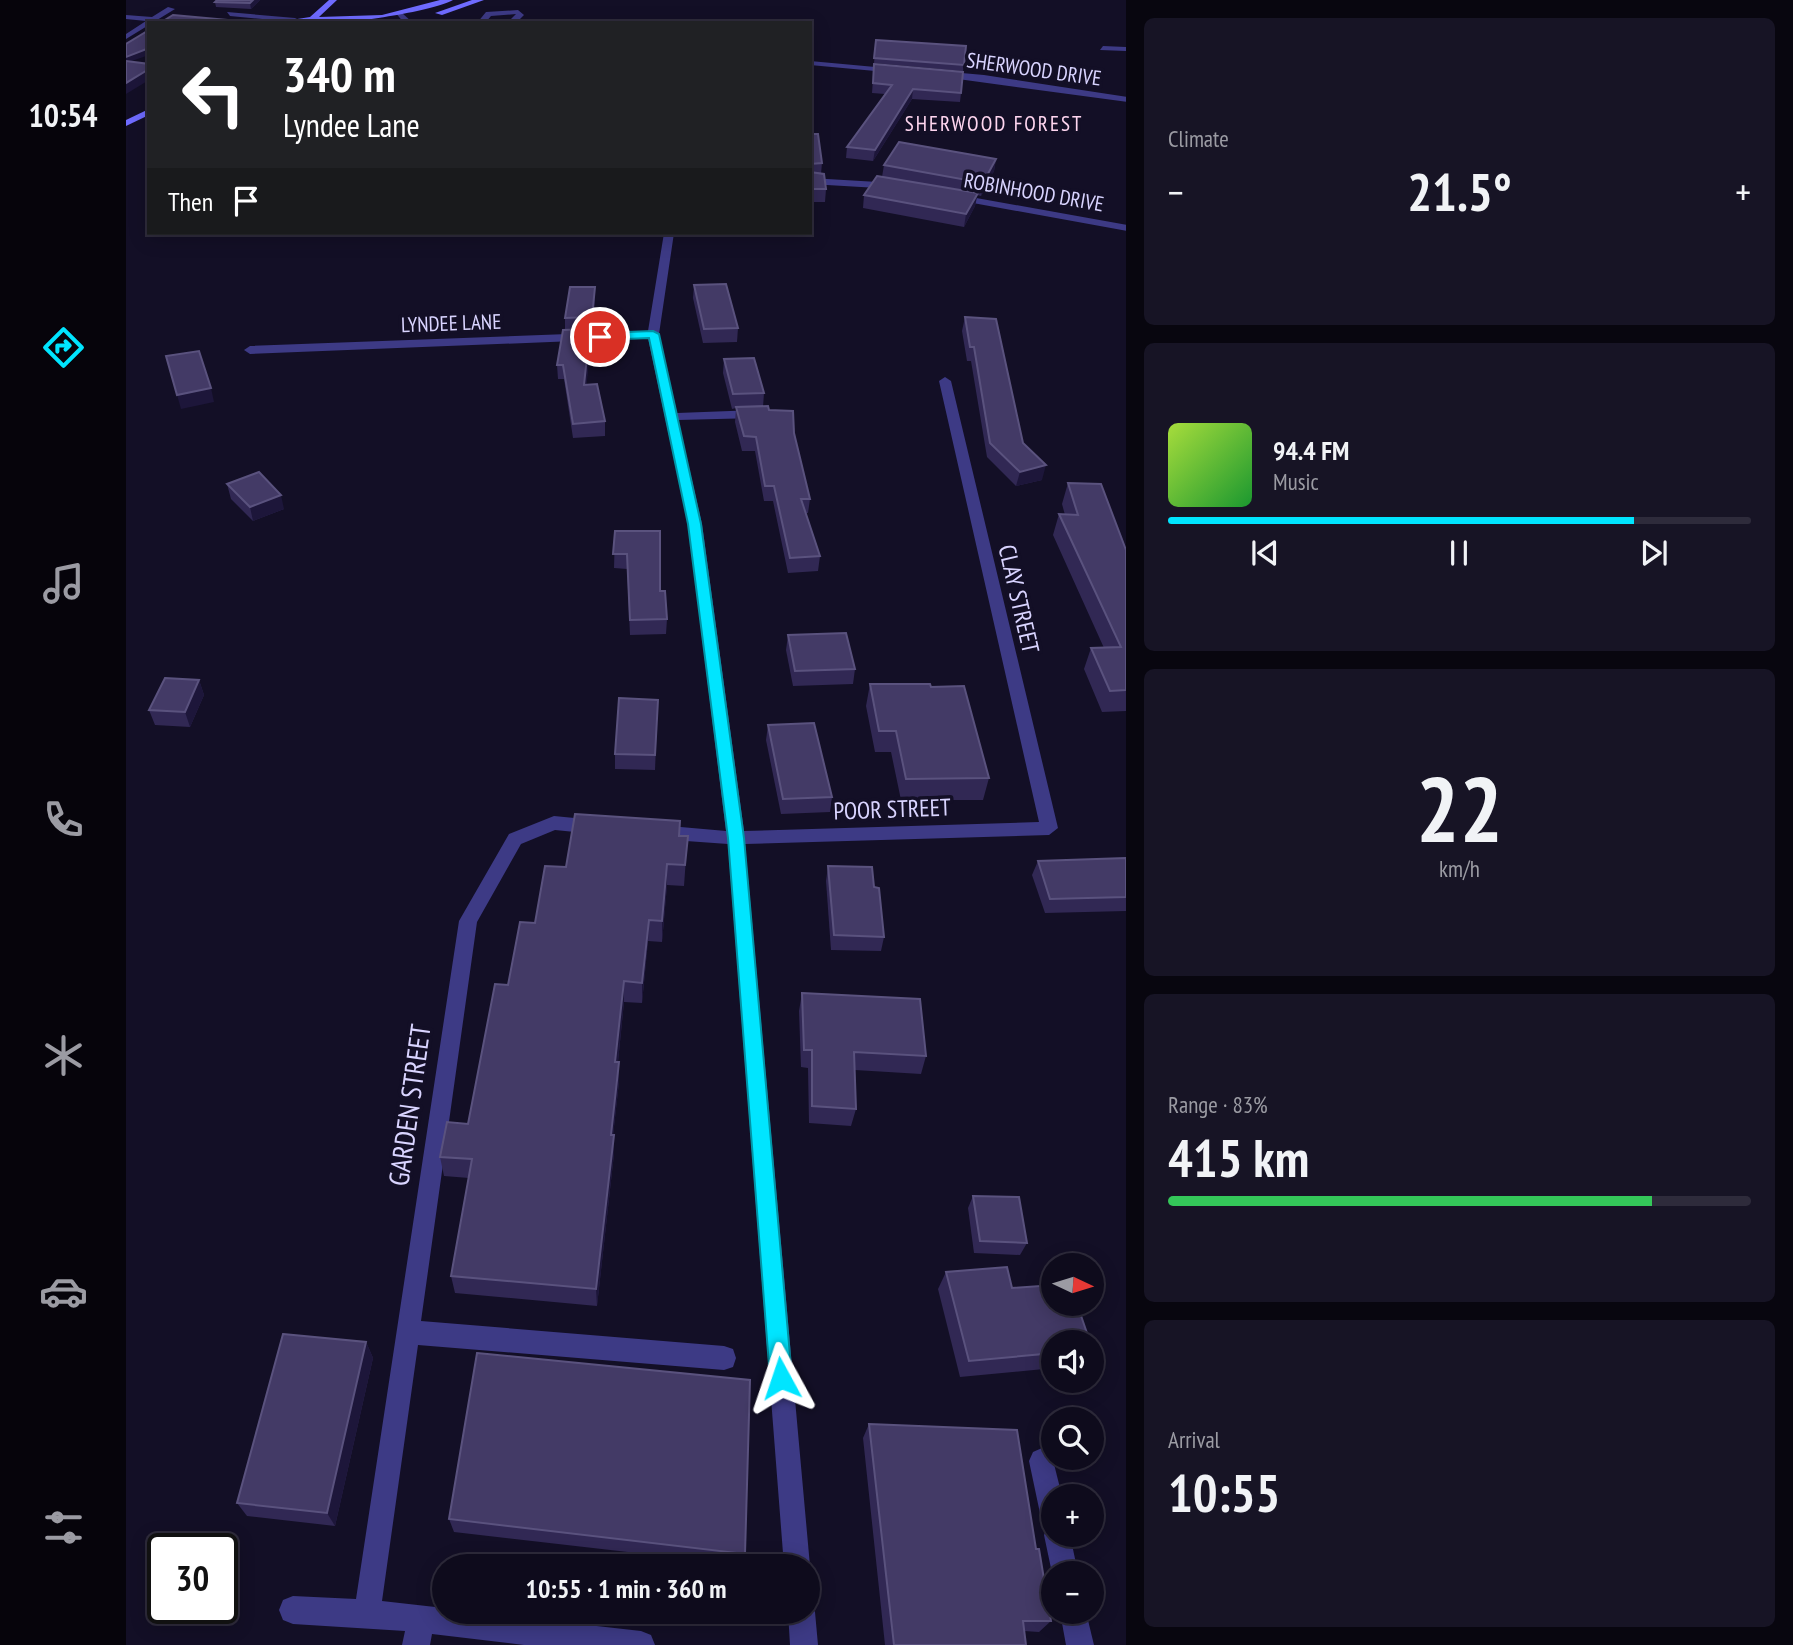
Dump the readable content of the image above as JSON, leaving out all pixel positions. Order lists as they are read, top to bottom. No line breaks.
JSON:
{"streets":{"street":["SHERWOOD DRIVE","ROBINHOOD DRIVE","LYNDEE LANE","CLAY STREET","POOR STREET","GARDEN STREET"]},"crossings":[["CLAY STREET","POOR STREET"],["POOR STREET","GARDEN STREET"]],"districts":["SHERWOOD FOREST"],"north":"right","page":{"tabs":"10:54","tile":["Climate",["22","km/h"],["Range · 83%","415 km"],["Arrival","10:55"]],"turn":["340 m","Lyndee Lane"],"heat":["−","21.5°","+"],"then":"Then","song":["94.4 FM","Music"],"map_buttons":["+","−"],"limit":"30","trip":"10:55 · 1 min · 360 m"}}
